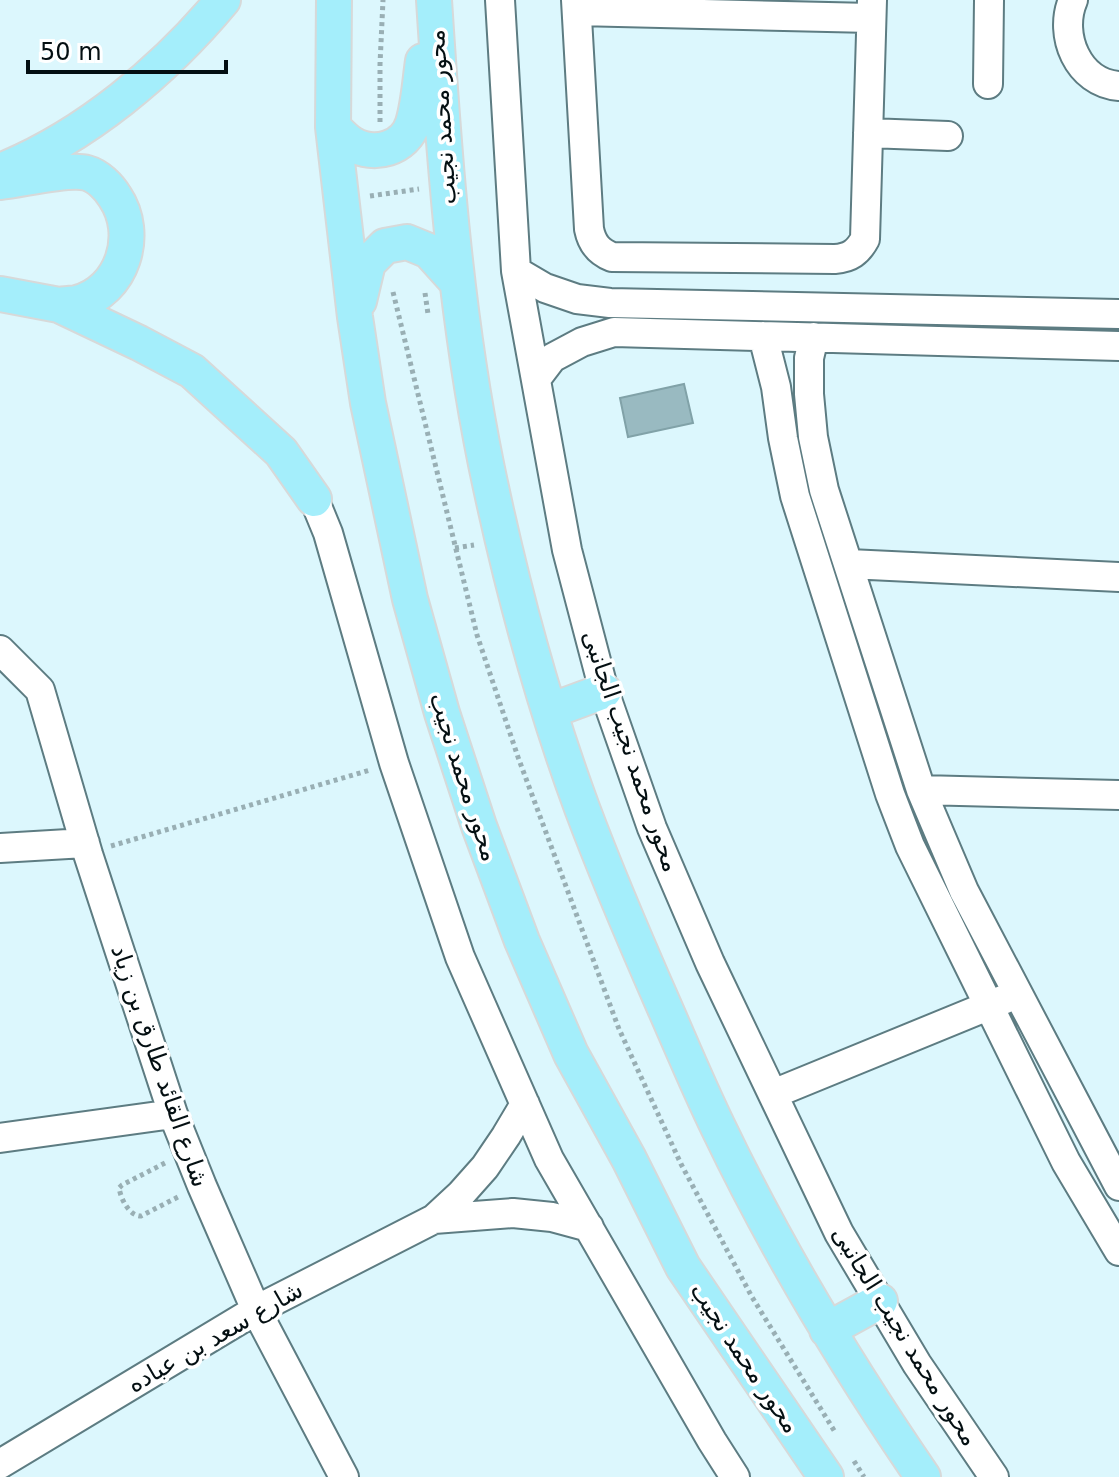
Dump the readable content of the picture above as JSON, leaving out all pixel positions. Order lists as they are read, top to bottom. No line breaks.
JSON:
{"streets":{"main road":["محور محمد نجيب"],"street":["محور محمد نجيب الجانبى","شارع القائد طارق بن زياد","شارع سعد بن عباده"]},"crossings":[["شارع القائد طارق بن زياد","شارع سعد بن عباده"]],"scale_bar":"50 m"}
